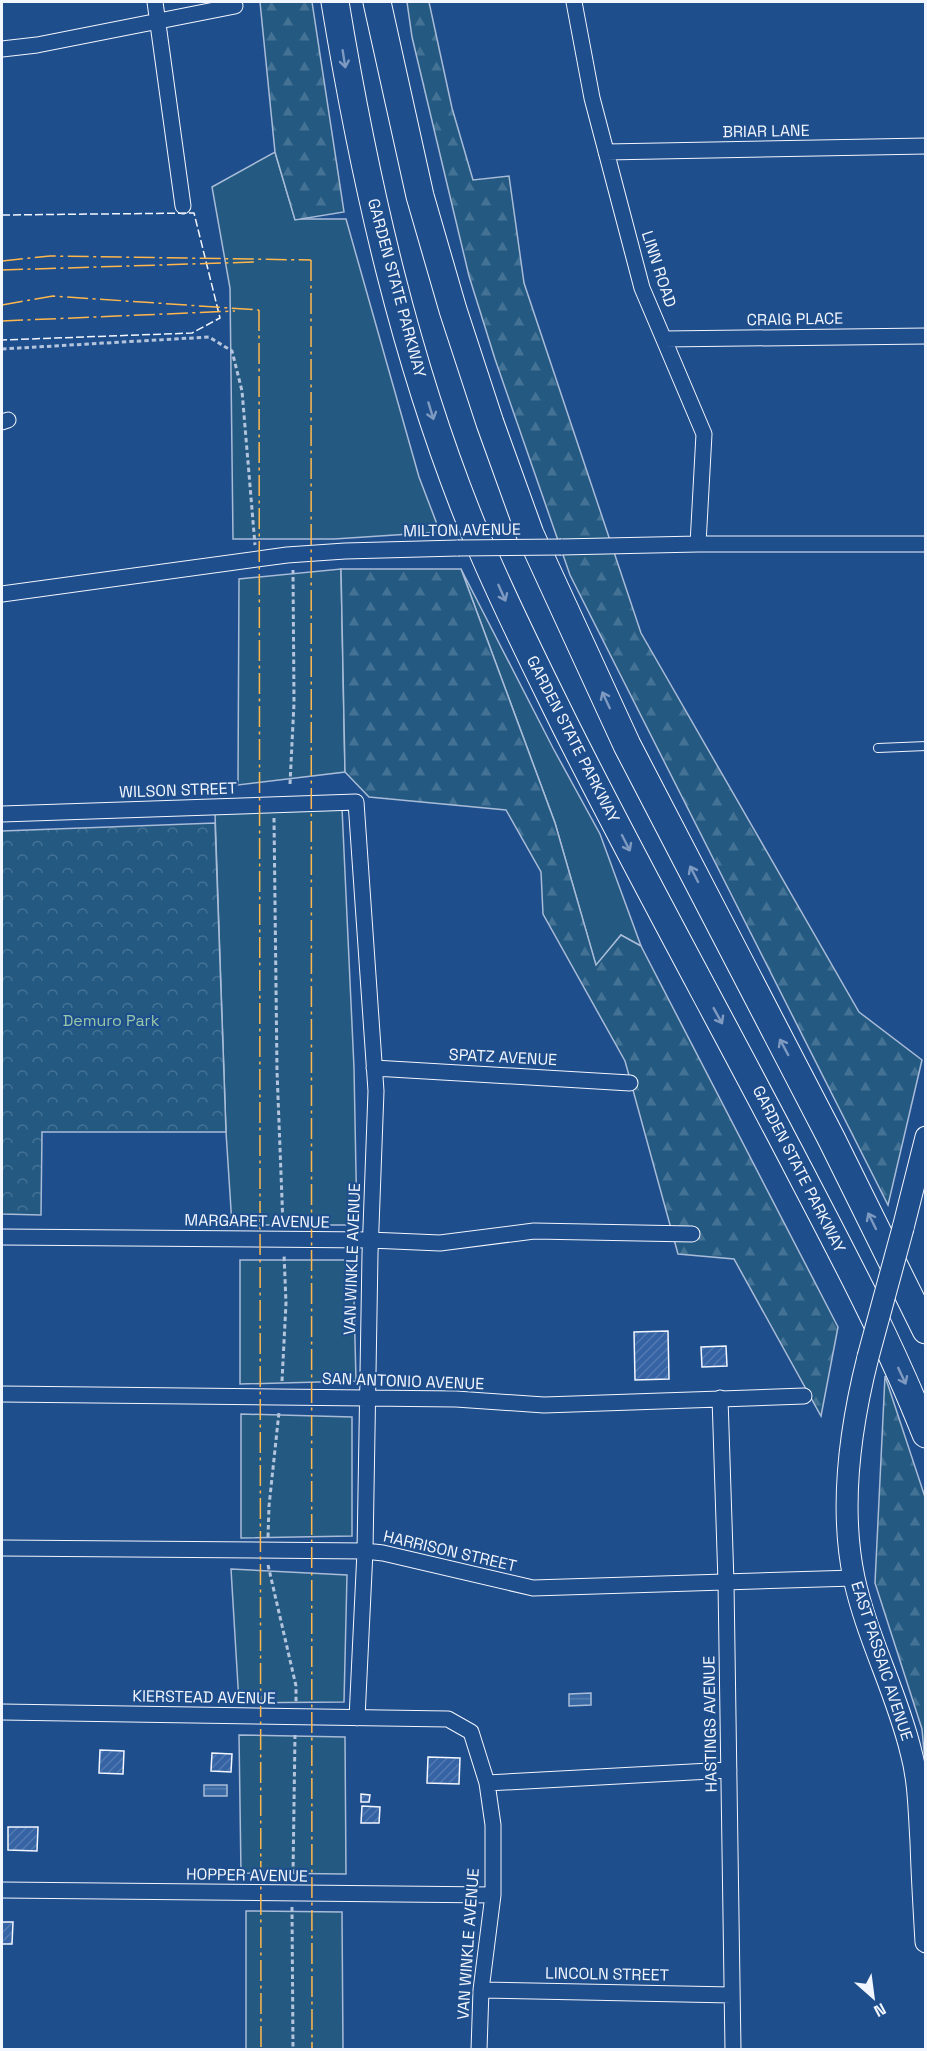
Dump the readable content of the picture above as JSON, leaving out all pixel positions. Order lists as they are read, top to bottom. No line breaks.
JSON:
{"streets":{"highway":["GARDEN STATE PARKWAY"],"main road":["EAST PASSAIC AVENUE"],"street":["BRIAR LANE","LINN ROAD","CRAIG PLACE","MILTON AVENUE","WILSON STREET","SPATZ AVENUE","MARGARET AVENUE","VAN WINKLE AVENUE","SAN ANTONIO AVENUE","HARRISON STREET","KIERSTEAD AVENUE","HASTINGS AVENUE","HOPPER AVENUE","LINCOLN STREET"]},"crossings":[["BRIAR LANE","LINN ROAD"],["LINN ROAD","CRAIG PLACE"],["LINN ROAD","MILTON AVENUE"],["WILSON STREET","VAN WINKLE AVENUE"],["SPATZ AVENUE","VAN WINKLE AVENUE"],["MARGARET AVENUE","VAN WINKLE AVENUE"],["VAN WINKLE AVENUE","SAN ANTONIO AVENUE"],["VAN WINKLE AVENUE","HARRISON STREET"],["VAN WINKLE AVENUE","KIERSTEAD AVENUE"],["VAN WINKLE AVENUE","HOPPER AVENUE"],["VAN WINKLE AVENUE","LINCOLN STREET"],["SAN ANTONIO AVENUE","HASTINGS AVENUE"],["HARRISON STREET","EAST PASSAIC AVENUE"],["HARRISON STREET","HASTINGS AVENUE"],["HASTINGS AVENUE","LINCOLN STREET"]],"parks":["Demuro Park"],"north":"bottom right"}
